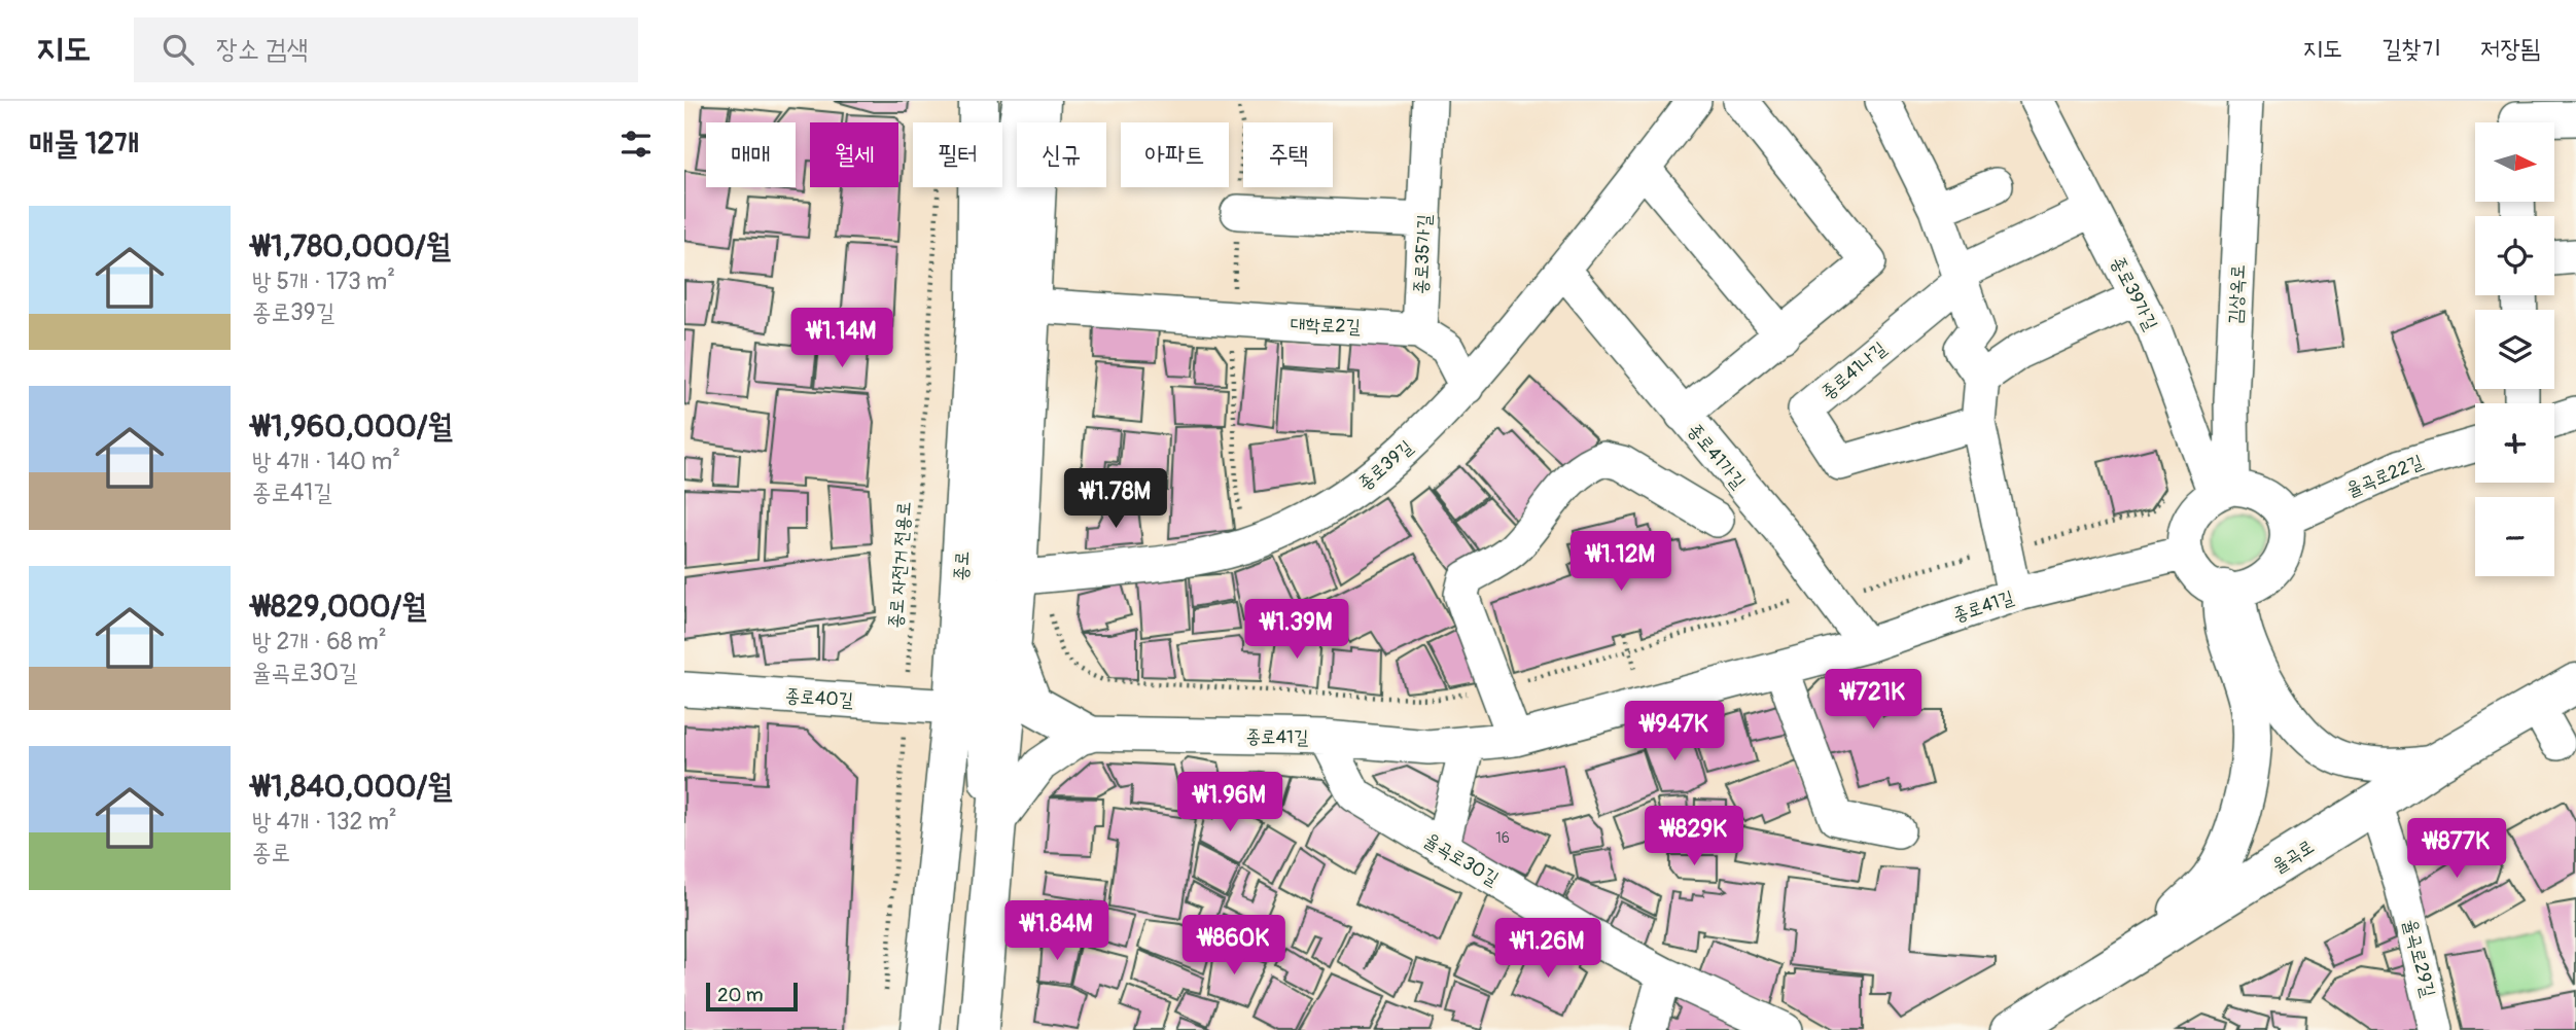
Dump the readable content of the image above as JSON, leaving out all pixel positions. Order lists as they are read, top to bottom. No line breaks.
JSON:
{"streets":{"main road":["종로","율곡로"],"street":["종로35가길","종로39가길","김상옥로","대학로2길","종로41나길","종로41가길","종로39길","율곡로22길","종로41길","종로40길","율곡로30길","율곡로29길"],"path":["종로 자전거 전용로"]},"crossings":[["종로35가길","대학로2길"],["종로39가길","김상옥로"],["종로39가길","율곡로22길"],["종로39가길","종로41길"],["김상옥로","율곡로22길"],["김상옥로","종로41길"],["종로41가길","종로39길"],["종로41가길","종로41길"],["율곡로22길","종로41길"],["종로 자전거 전용로","종로40길"],["종로","종로40길"],["종로41길","율곡로30길"],["율곡로","율곡로29길"]],"house_numbers":["16"],"scale_bar":"20 m","north":"right","page":{"header":"지도","search":"장소 검색","nav":["지도","길찾기","저장됨"],"heading":"매물 12개","map_buttons":["+","−"],"chip":["매매","월세","필터","신규","아파트","주택"],"list":[{"name":"₩1,780,000/월","note":"방 5개 · 173 m² · 종로39길"},{"name":"₩1,960,000/월","note":"방 4개 · 140 m² · 종로41길"},{"name":"₩829,000/월","note":"방 2개 · 68 m² · 율곡로30길"},{"name":"₩1,840,000/월","note":"방 4개 · 132 m² · 종로"}],"price":["₩1.14M","₩1.78M","₩1.12M","₩1.39M","₩721K","₩947K","₩1.96M","₩829K","₩877K","₩1.84M","₩860K","₩1.26M"],"scale":"20 m"}}
